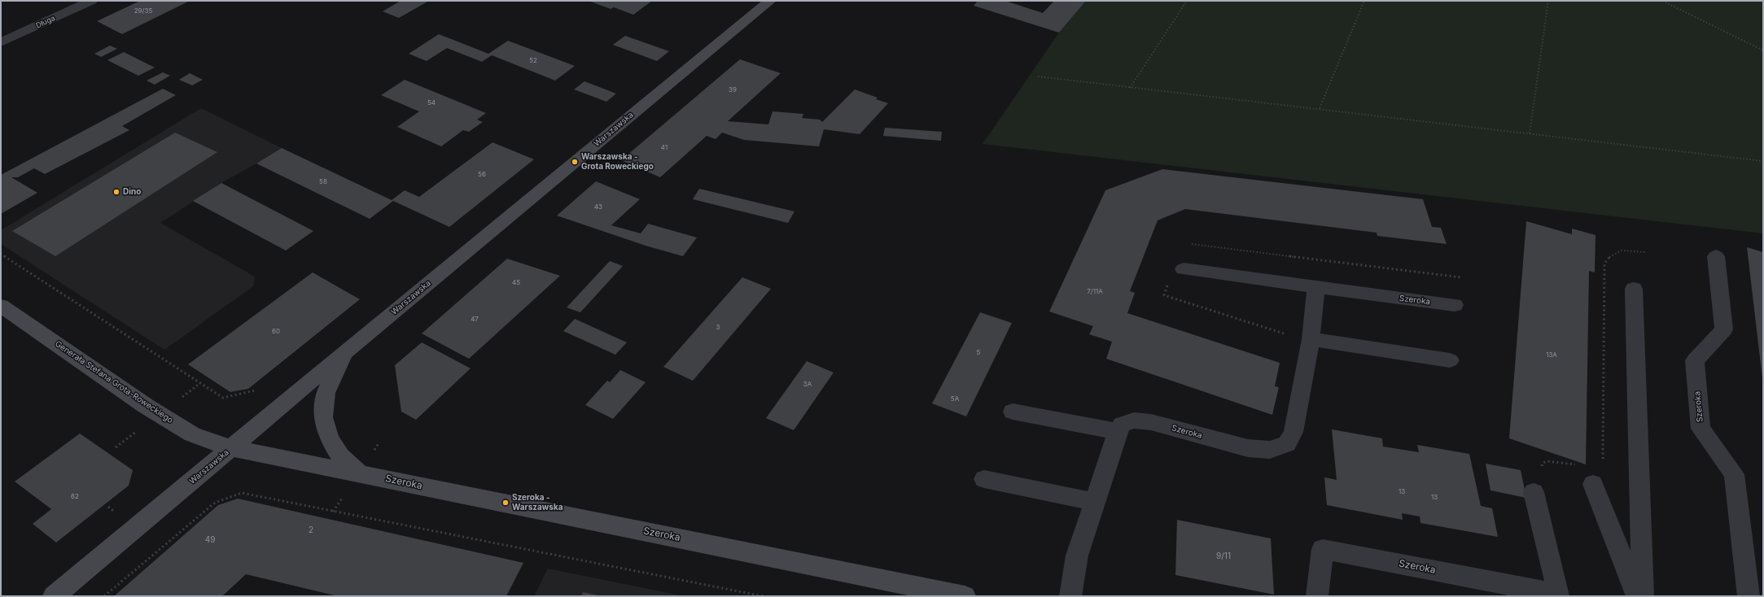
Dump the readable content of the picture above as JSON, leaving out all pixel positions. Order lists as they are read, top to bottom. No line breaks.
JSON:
{"streets":{"street":["Długa","Warszawska","Szeroka","Generała Stefana Grota-Roweckiego"]},"crossings":[["Warszawska","Szeroka"],["Warszawska","Generała Stefana Grota-Roweckiego"],["Szeroka","Generała Stefana Grota-Roweckiego"]],"places":["Warszawska - Grota Roweckiego","Dino","Szeroka - Warszawska"],"house_numbers":["29/35","52","39","54","41","56","58","43","45","7/11A","47","3","60","5","13A","3A","5A","13","62","13","2","49","9/11"]}
